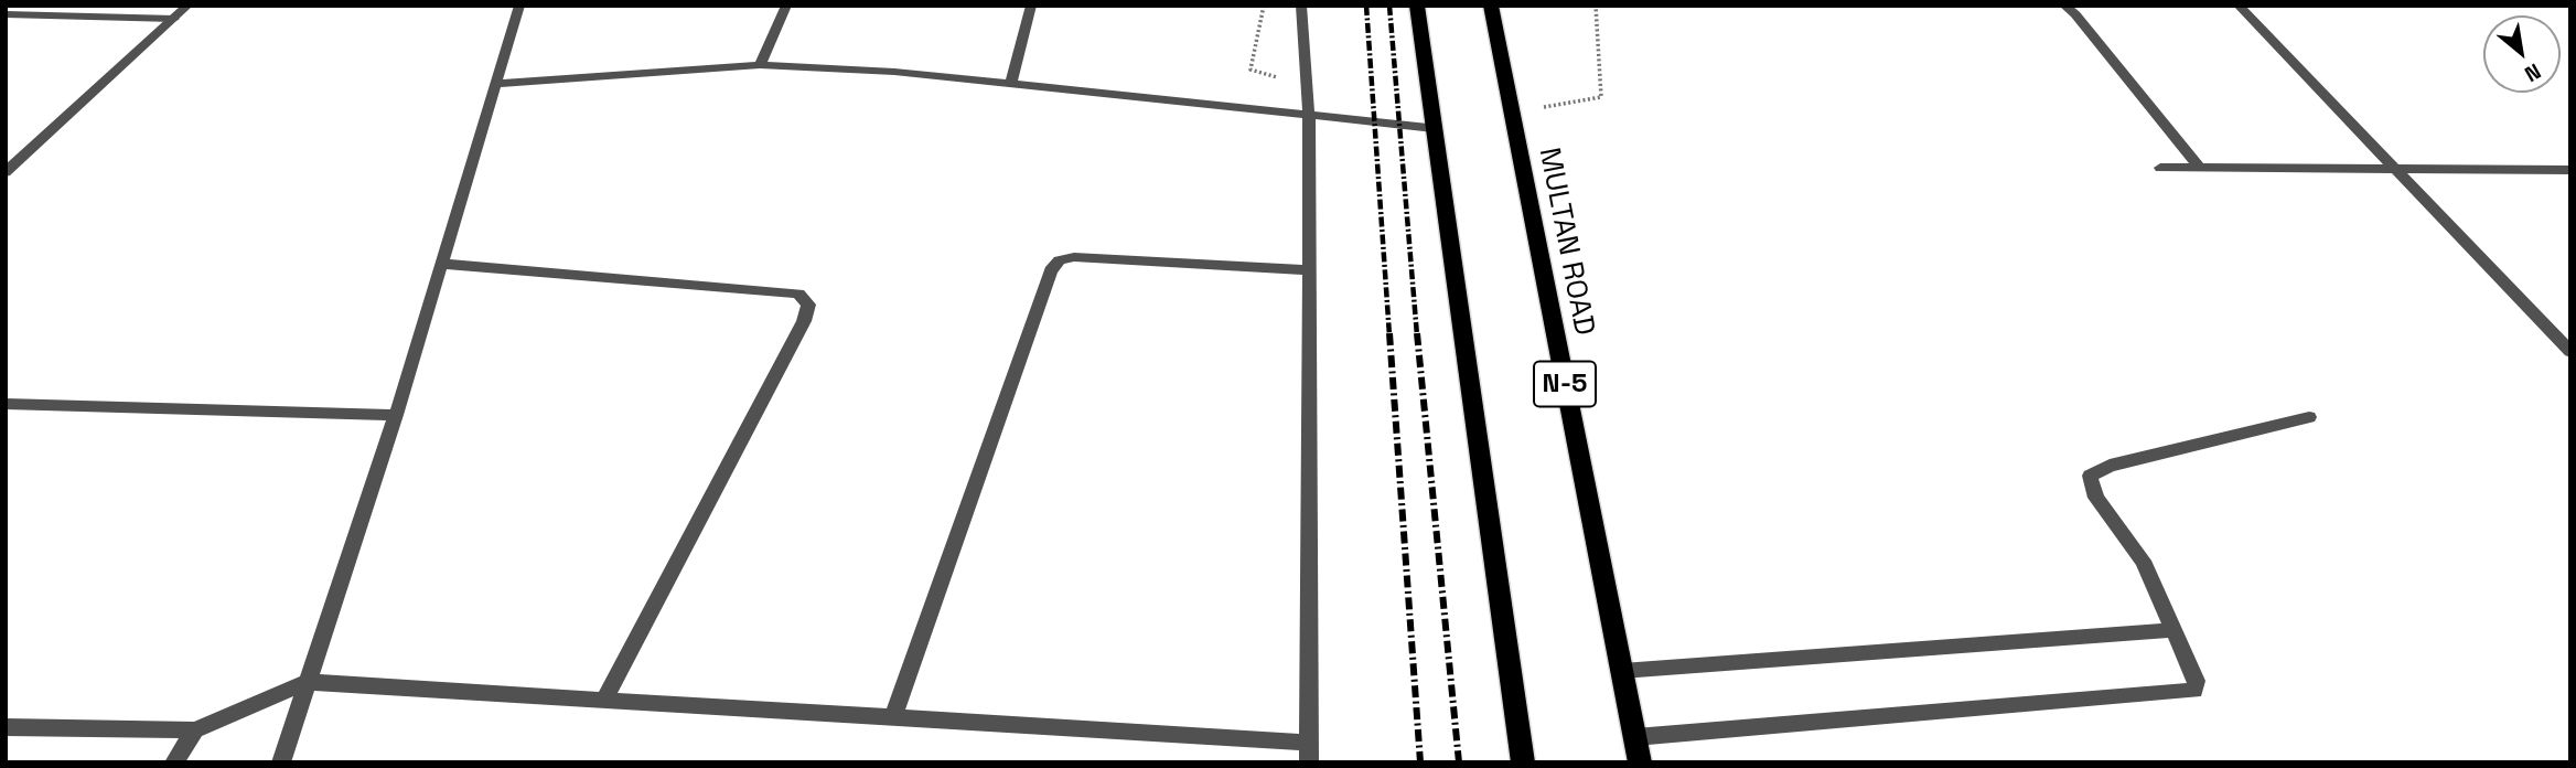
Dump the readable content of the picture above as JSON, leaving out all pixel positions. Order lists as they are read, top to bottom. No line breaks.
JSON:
{"streets":{"main road":["MULTAN ROAD","N-5"]},"north":"bottom right"}
